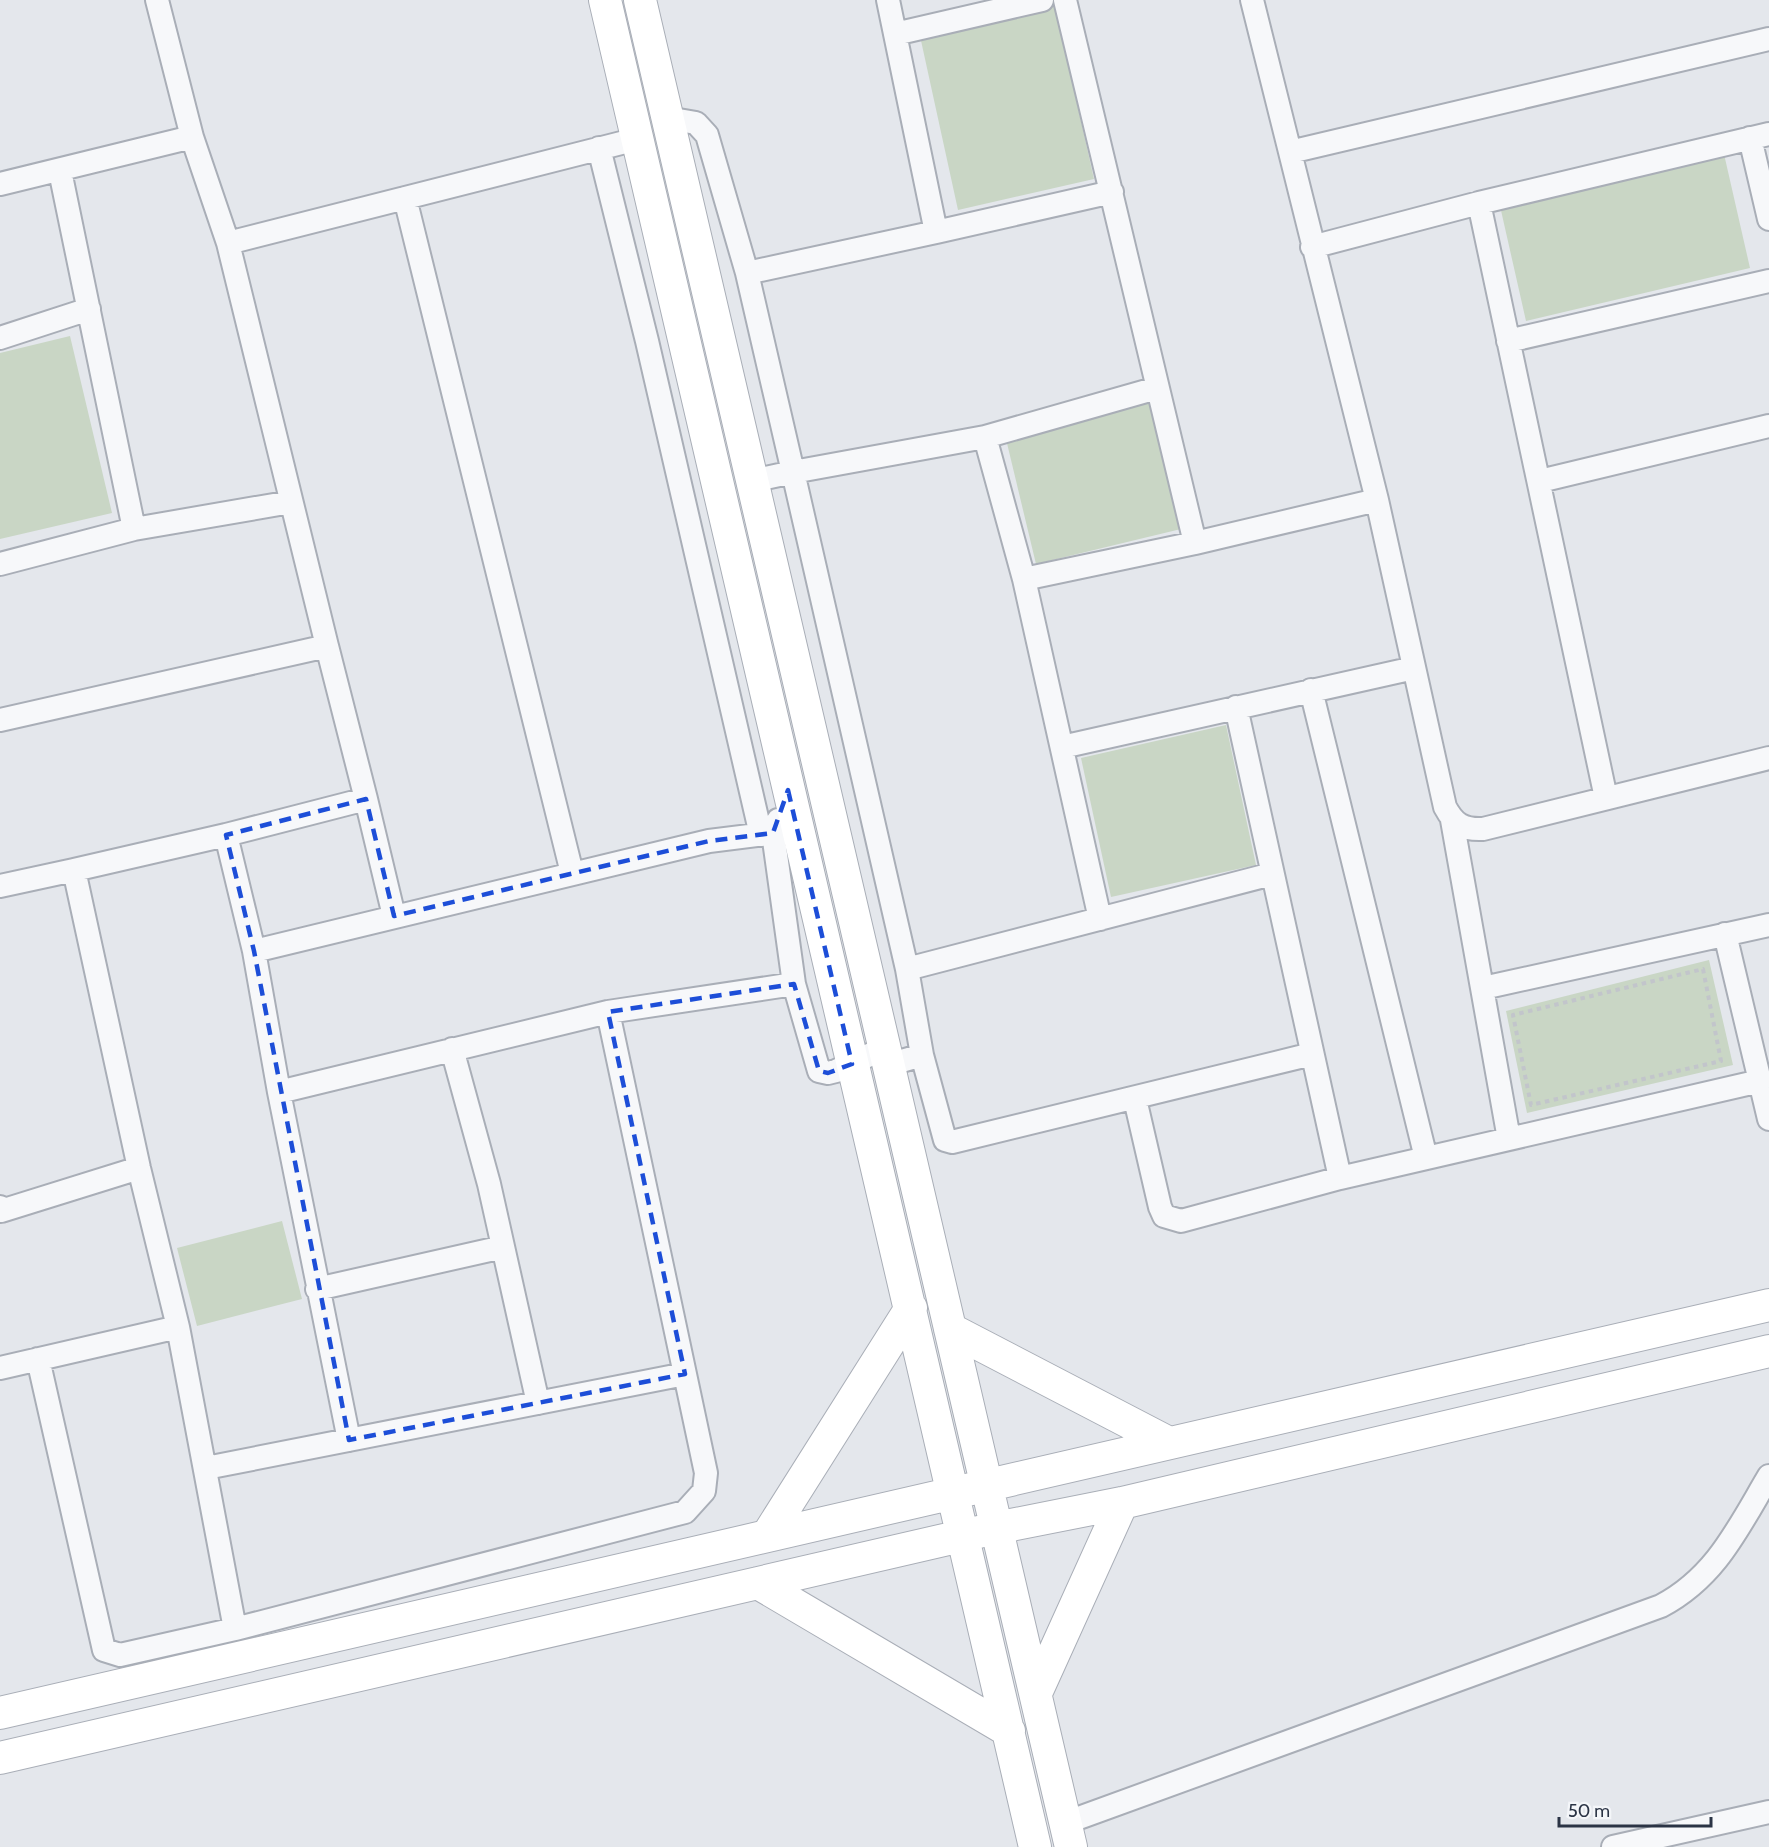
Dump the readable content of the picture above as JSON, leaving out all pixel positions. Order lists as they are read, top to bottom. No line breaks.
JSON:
{"scale_bar":"50 m"}
